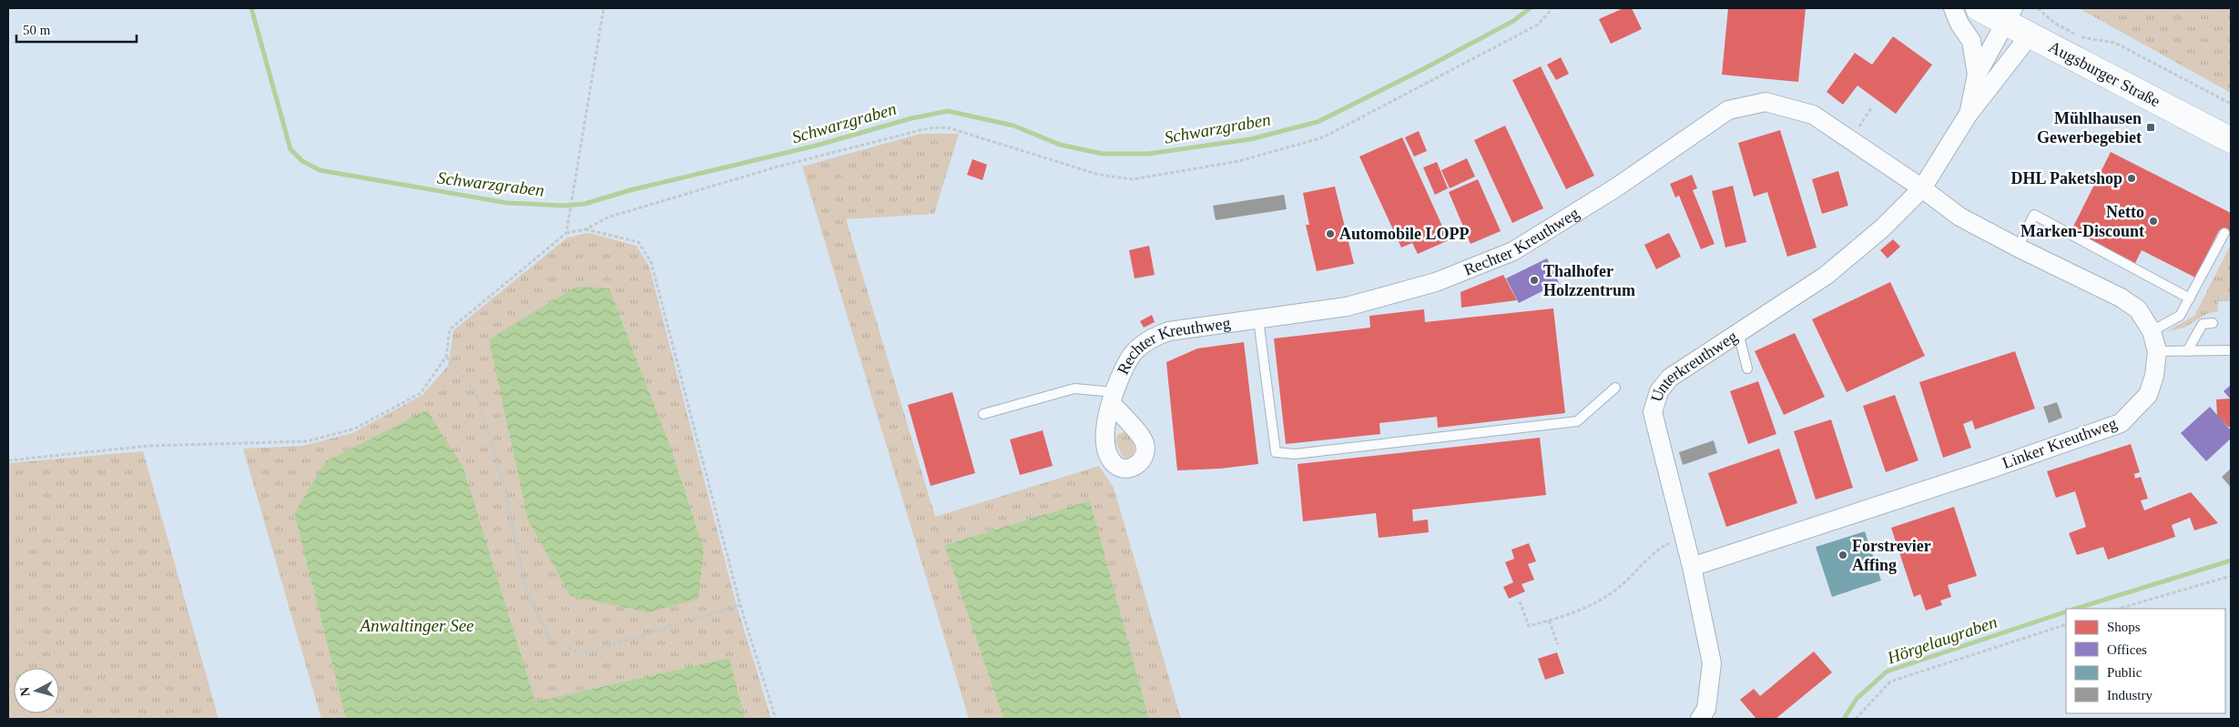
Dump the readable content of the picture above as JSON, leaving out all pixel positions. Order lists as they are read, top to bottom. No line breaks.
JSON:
{"streets":{"main road":["Augsburger Straße"],"street":["Rechter Kreuthweg","Unterkreuthweg","Linker Kreuthweg"]},"crossings":[["Augsburger Straße","Unterkreuthweg"],["Rechter Kreuthweg","Unterkreuthweg"],["Rechter Kreuthweg","Linker Kreuthweg"],["Unterkreuthweg","Linker Kreuthweg"]],"water":["Schwarzgraben","Anwaltinger See","Hörgelaugraben"],"places":{"transit":["Mühlhausen Gewerbegebiet"],"other":["DHL Paketshop","Netto Marken-Discount","Automobile LOPP","Thalhofer Holzzentrum","Forstrevier Affing"]},"legend":["Shops","Offices","Public","Industry"],"scale_bar":"50 m","north":"left"}
